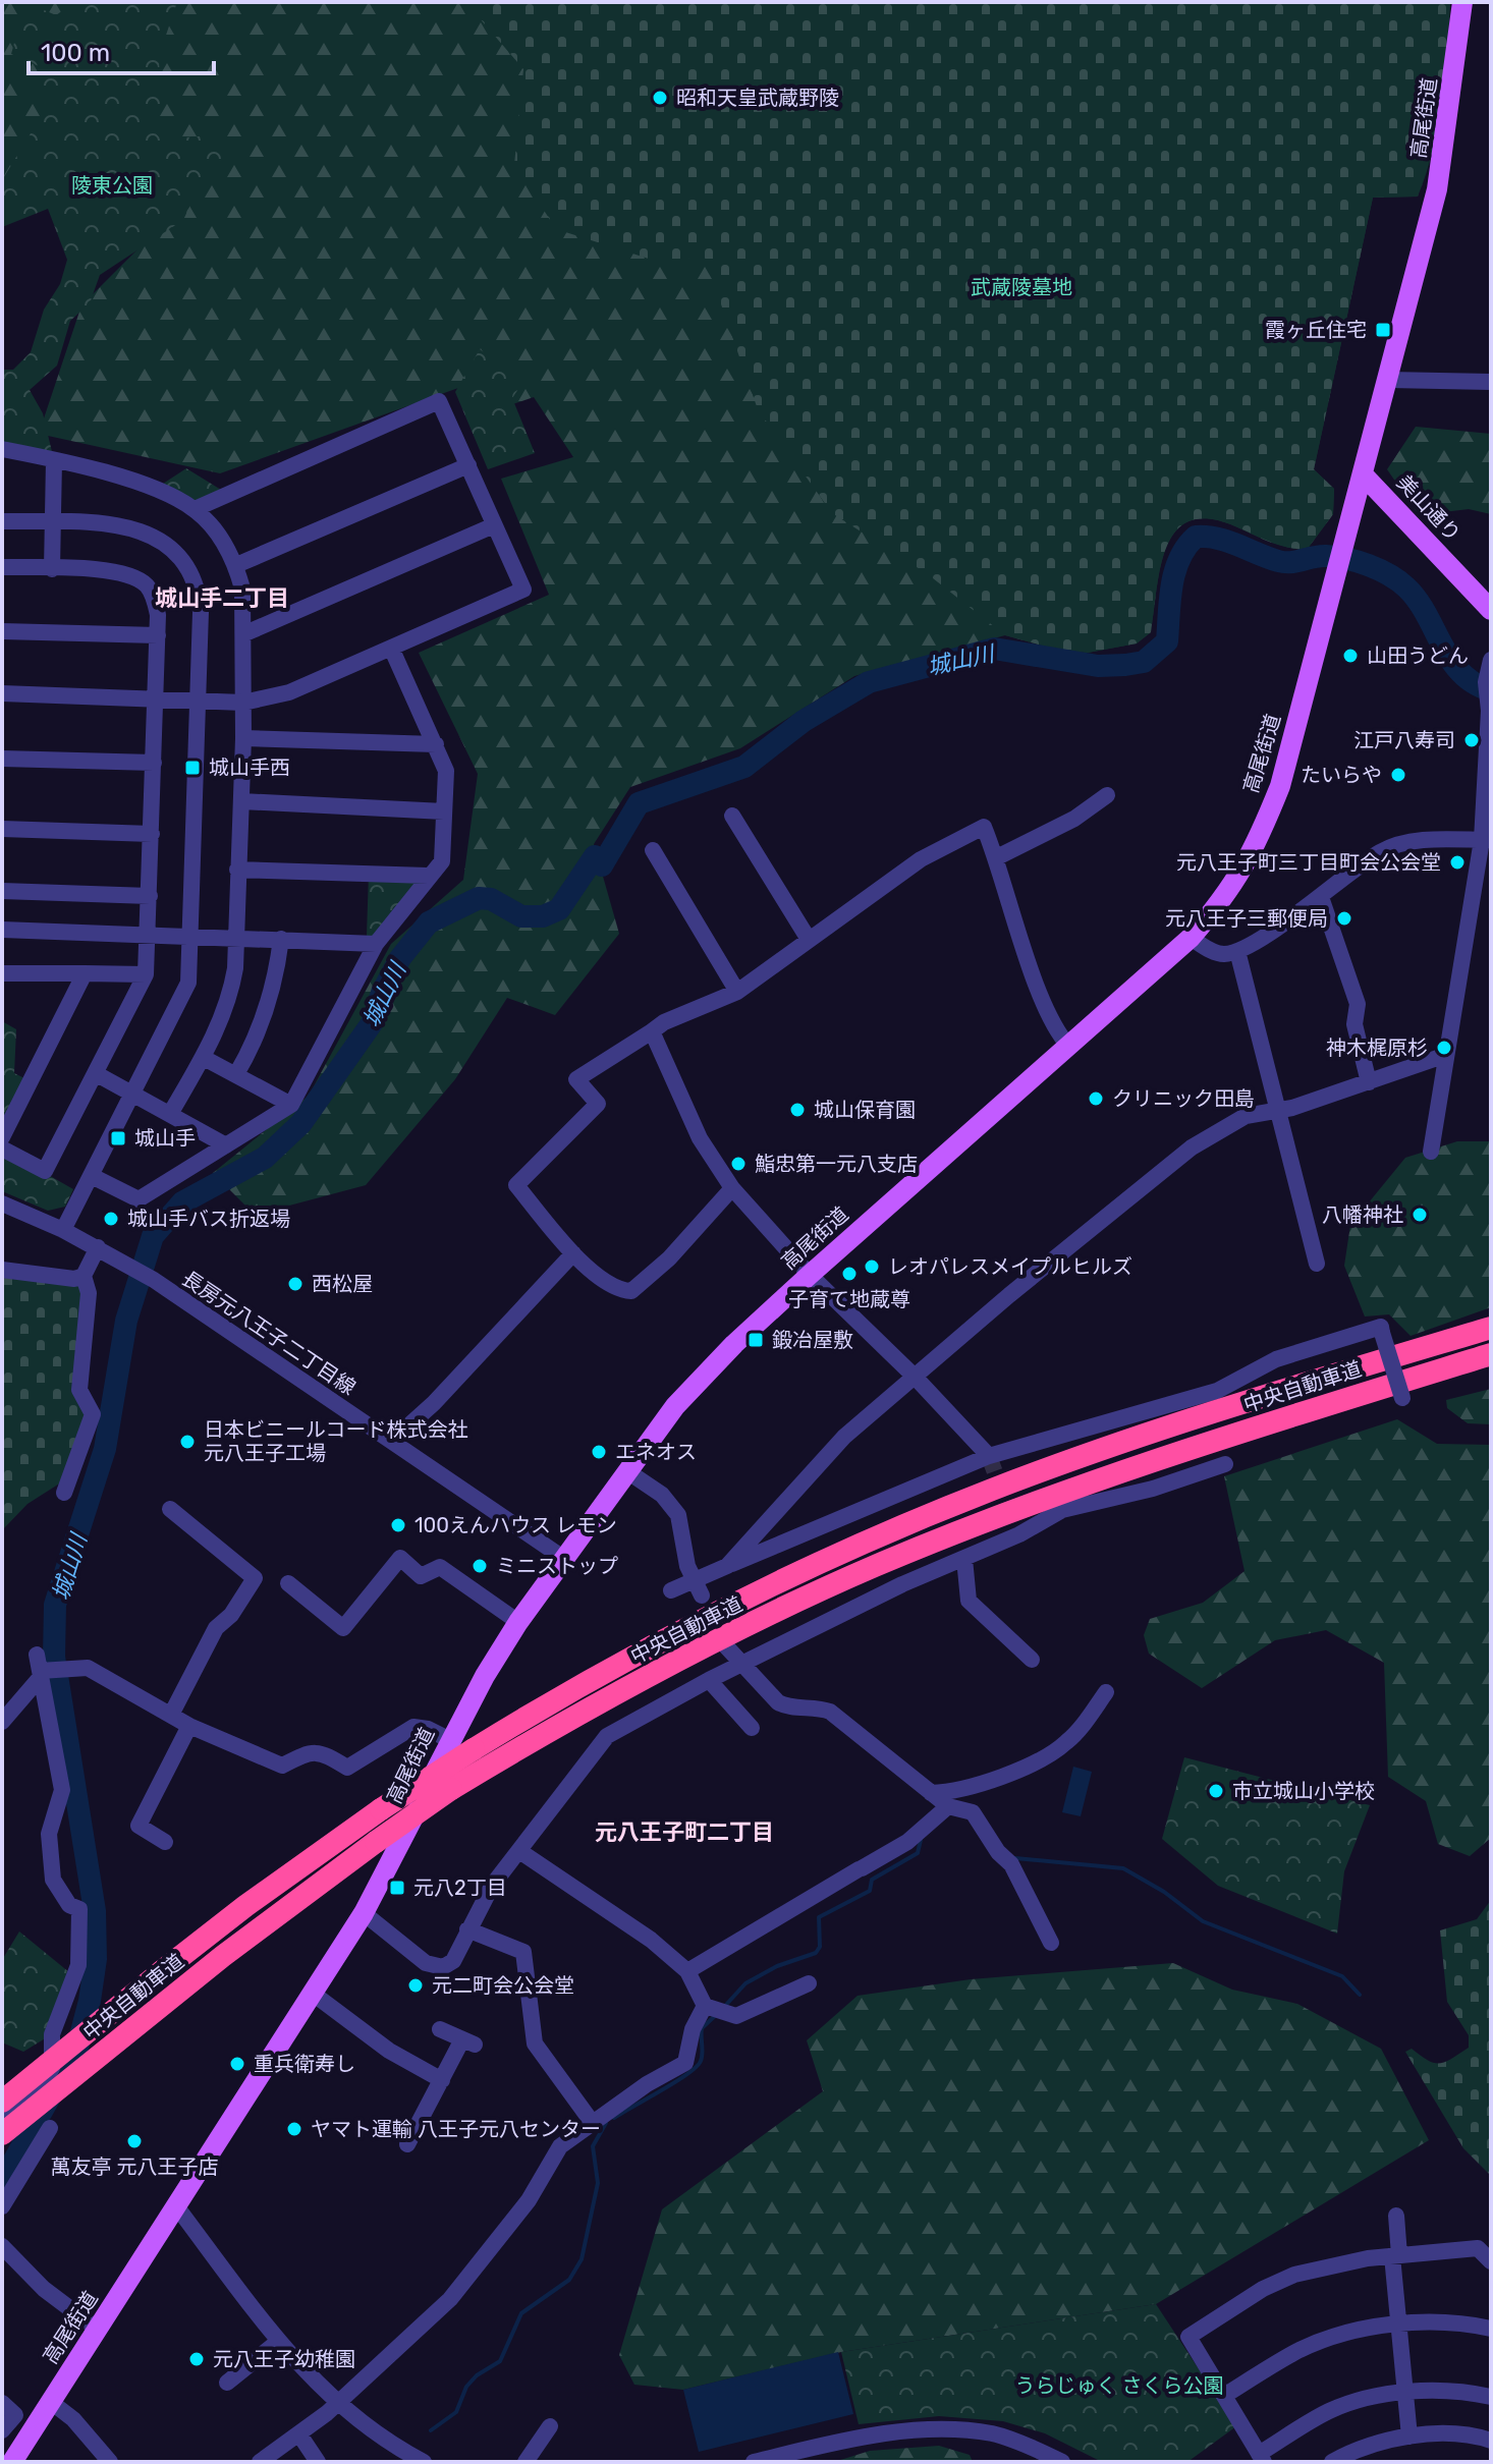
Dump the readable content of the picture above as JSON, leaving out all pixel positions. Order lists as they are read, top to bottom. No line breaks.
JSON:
{"streets":{"highway":["中央自動車道"],"main road":["高尾街道","美山通り"],"street":["長房元八王子二丁目線"]},"crossings":[["高尾街道","美山通り"],["高尾街道","長房元八王子二丁目線"]],"districts":["城山手二丁目","元八王子町二丁目"],"water":["城山川"],"parks":["陵東公園","武蔵陵墓地","うらじゅく さくら公園"],"places":{"other":["昭和天皇武蔵野陵","山田うどん","江戸八寿司","たいらや","元八王子町三丁目町会公会堂","元八王子三郵便局","神木梶原杉","クリニック田島","城山保育園","鮨忠第一元八支店","八幡神社","城山手バス折返場","レオパレスメイプルヒルズ","子育て地蔵尊","西松屋","日本ビニールコード株式会社 元八王子工場","エネオス","100えんハウス レモン","ミニストップ","市立城山小学校","元二町会公会堂","重兵衛寿し","ヤマト運輸 八王子元八センター","萬友亭 元八王子店","元八王子幼稚園"],"transit":["霞ヶ丘住宅","城山手西","城山手","鍛冶屋敷","元八2丁目"]},"scale_bar":"100 m"}
